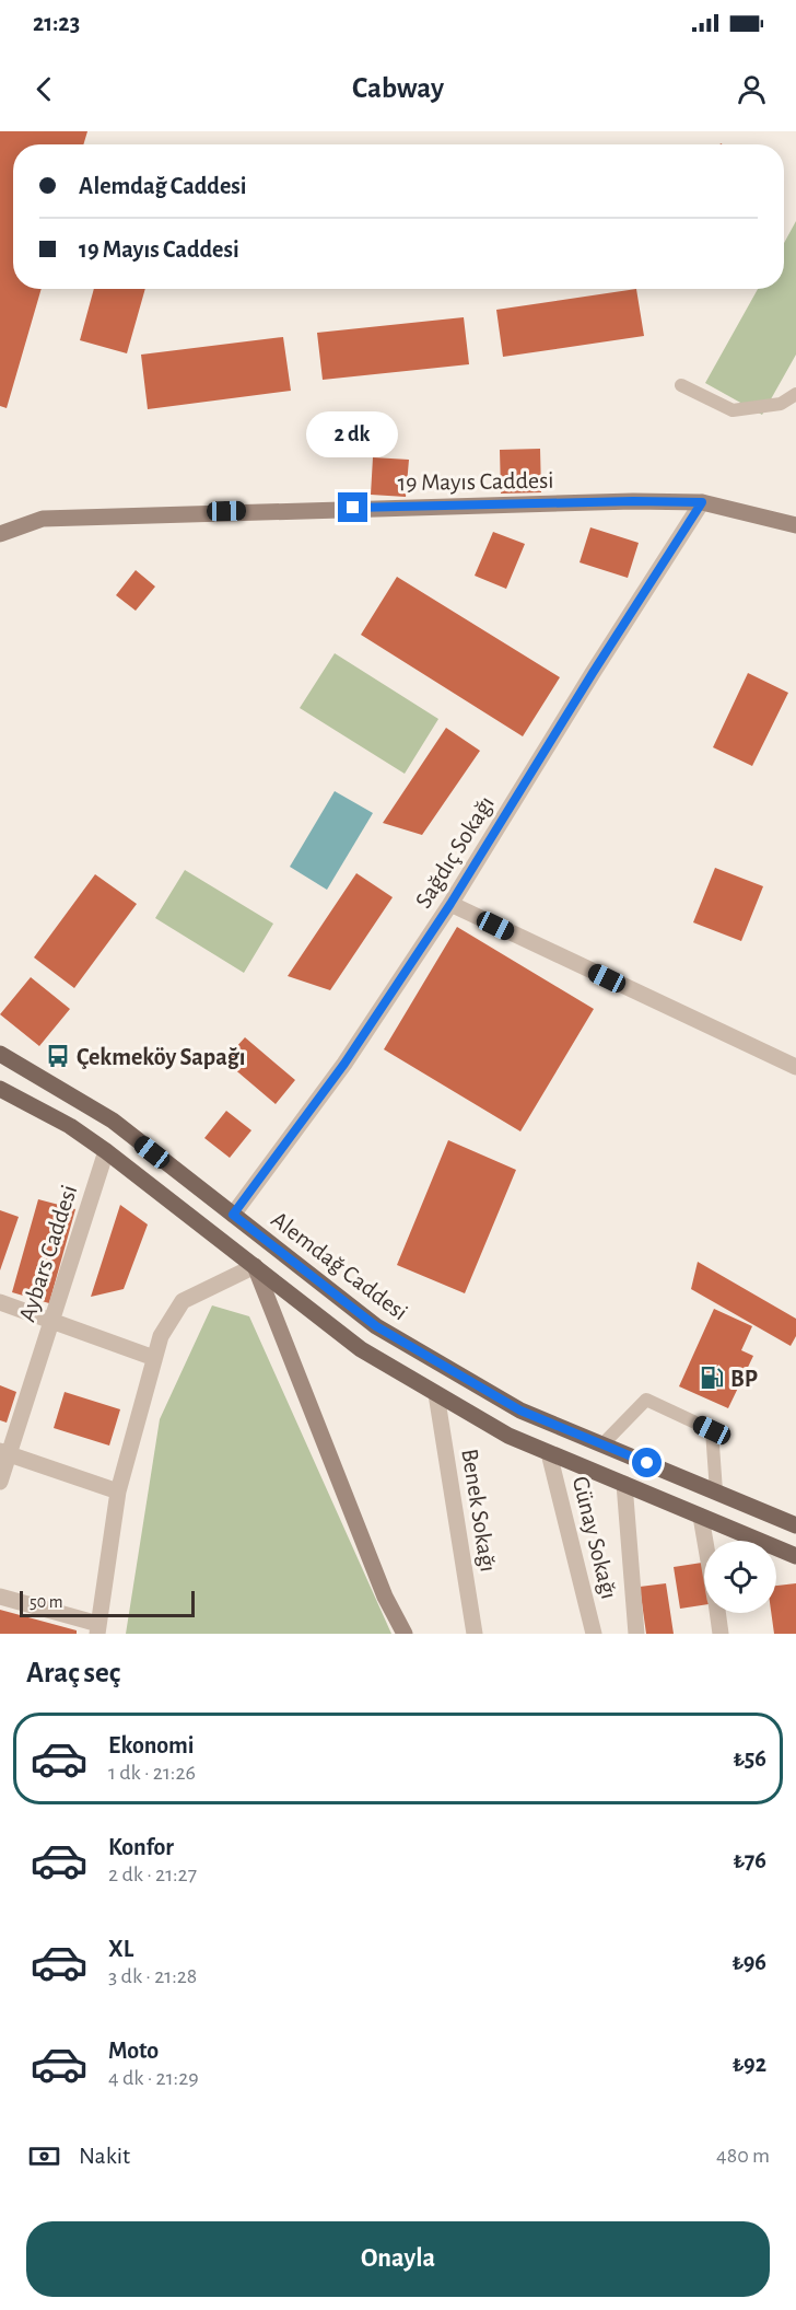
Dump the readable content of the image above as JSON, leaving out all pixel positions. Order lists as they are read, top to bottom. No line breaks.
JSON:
{"streets":{"main road":["Alemdağ Caddesi"],"street":["19 Mayıs Caddesi","Sağdıç Sokağı","Aybars Caddesi","Benek Sokağı","Günay Sokağı"]},"crossings":[["19 Mayıs Caddesi","Sağdıç Sokağı"],["Sağdıç Sokağı","Alemdağ Caddesi"]],"places":{"bus stop":["Çekmeköy Sapağı"],"fuel station":["BP"]},"scale_bar":"50 m","page":{"status":"21:23","header":"Cabway","banner":["Alemdağ Caddesi","19 Mayıs Caddesi"],"bubble":"2 dk","scale":"50 m","heading":"Araç seç","list":[{"name":"Ekonomi","note":"1 dk · 21:26","value":"₺56"},{"name":"Konfor","note":"2 dk · 21:27","value":"₺76"},{"name":"XL","note":"3 dk · 21:28","value":"₺96"},{"name":"Moto","note":"4 dk · 21:29","value":"₺92"}],"pay":["Nakit","480 m"],"buttons":"Onayla"}}
